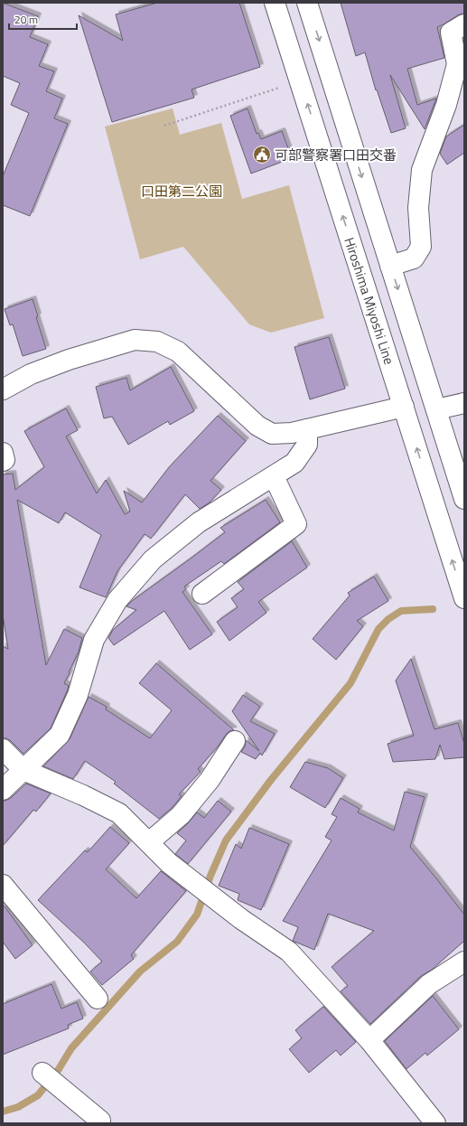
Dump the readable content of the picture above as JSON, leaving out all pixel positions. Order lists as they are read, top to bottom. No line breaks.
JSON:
{"streets":{"street":["Hiroshima Miyoshi Line"]},"parks":["口田第二公園"],"places":{"public building":["可部警察署口田交番"]},"scale_bar":"20 m"}
